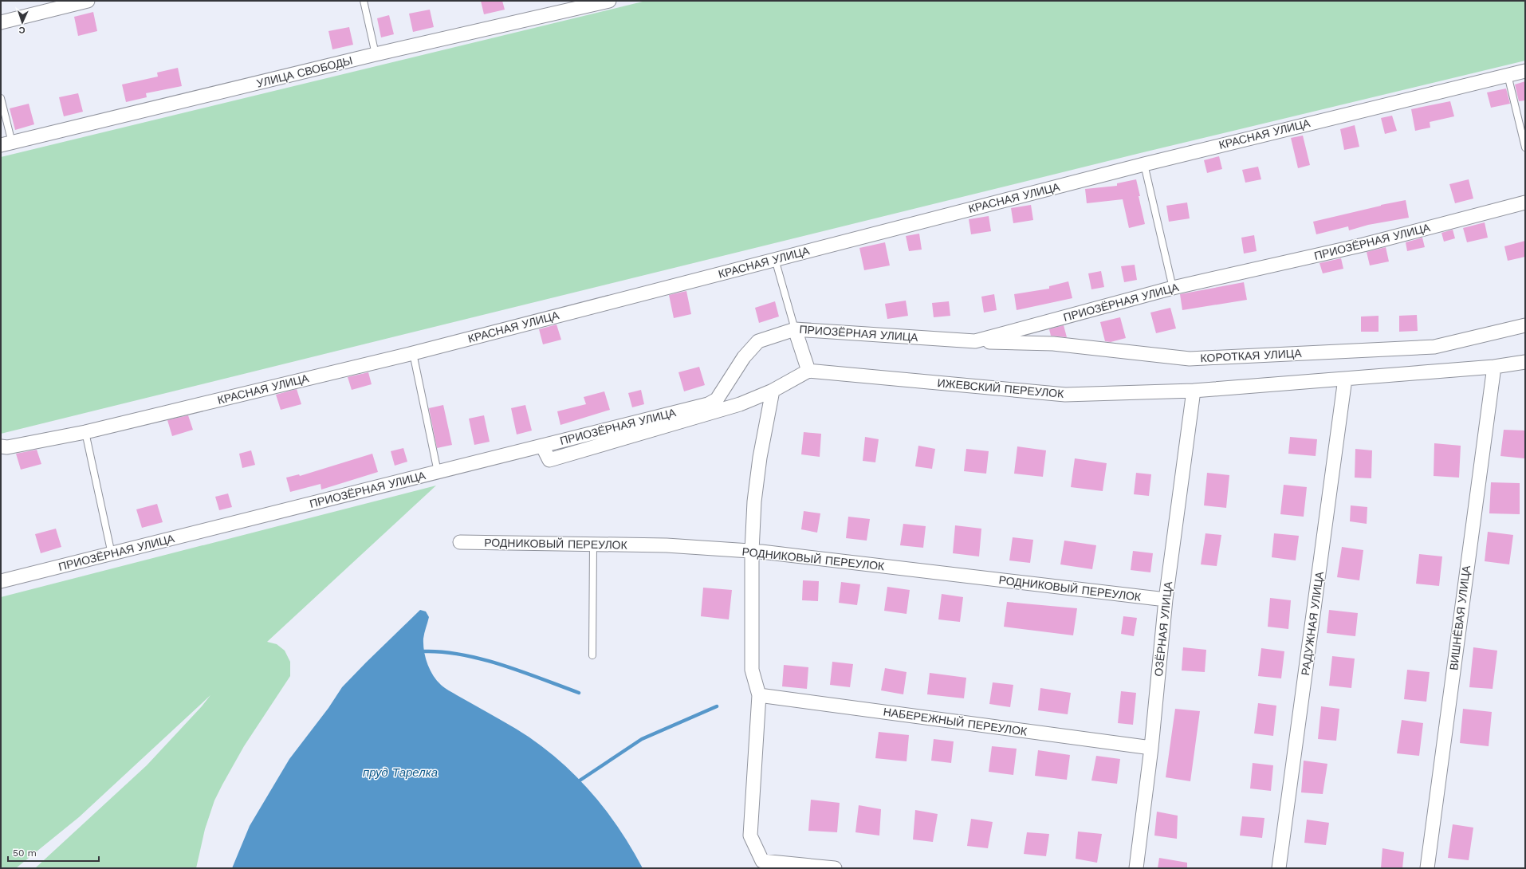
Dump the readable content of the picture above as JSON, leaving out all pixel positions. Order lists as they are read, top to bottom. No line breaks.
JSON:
{"streets":{"street":["УЛИЦА СВОБОДЫ","КРАСНАЯ УЛИЦА","ПРИОЗЁРНАЯ УЛИЦА","КОРОТКАЯ УЛИЦА","ИЖЕВСКИЙ ПЕРЕУЛОК","РОДНИКОВЫЙ ПЕРЕУЛОК","ВИШНЁВАЯ УЛИЦА","РАДУЖНАЯ УЛИЦА","ОЗЁРНАЯ УЛИЦА","НАБЕРЕЖНЫЙ ПЕРЕУЛОК"]},"crossings":[["ПРИОЗЁРНАЯ УЛИЦА","КОРОТКАЯ УЛИЦА"],["ИЖЕВСКИЙ ПЕРЕУЛОК","ВИШНЁВАЯ УЛИЦА"],["ИЖЕВСКИЙ ПЕРЕУЛОК","РАДУЖНАЯ УЛИЦА"],["ИЖЕВСКИЙ ПЕРЕУЛОК","ОЗЁРНАЯ УЛИЦА"],["РОДНИКОВЫЙ ПЕРЕУЛОК","ОЗЁРНАЯ УЛИЦА"],["ОЗЁРНАЯ УЛИЦА","НАБЕРЕЖНЫЙ ПЕРЕУЛОК"]],"water":["пруд Тарелка"],"scale_bar":"50 m","north":"bottom"}
